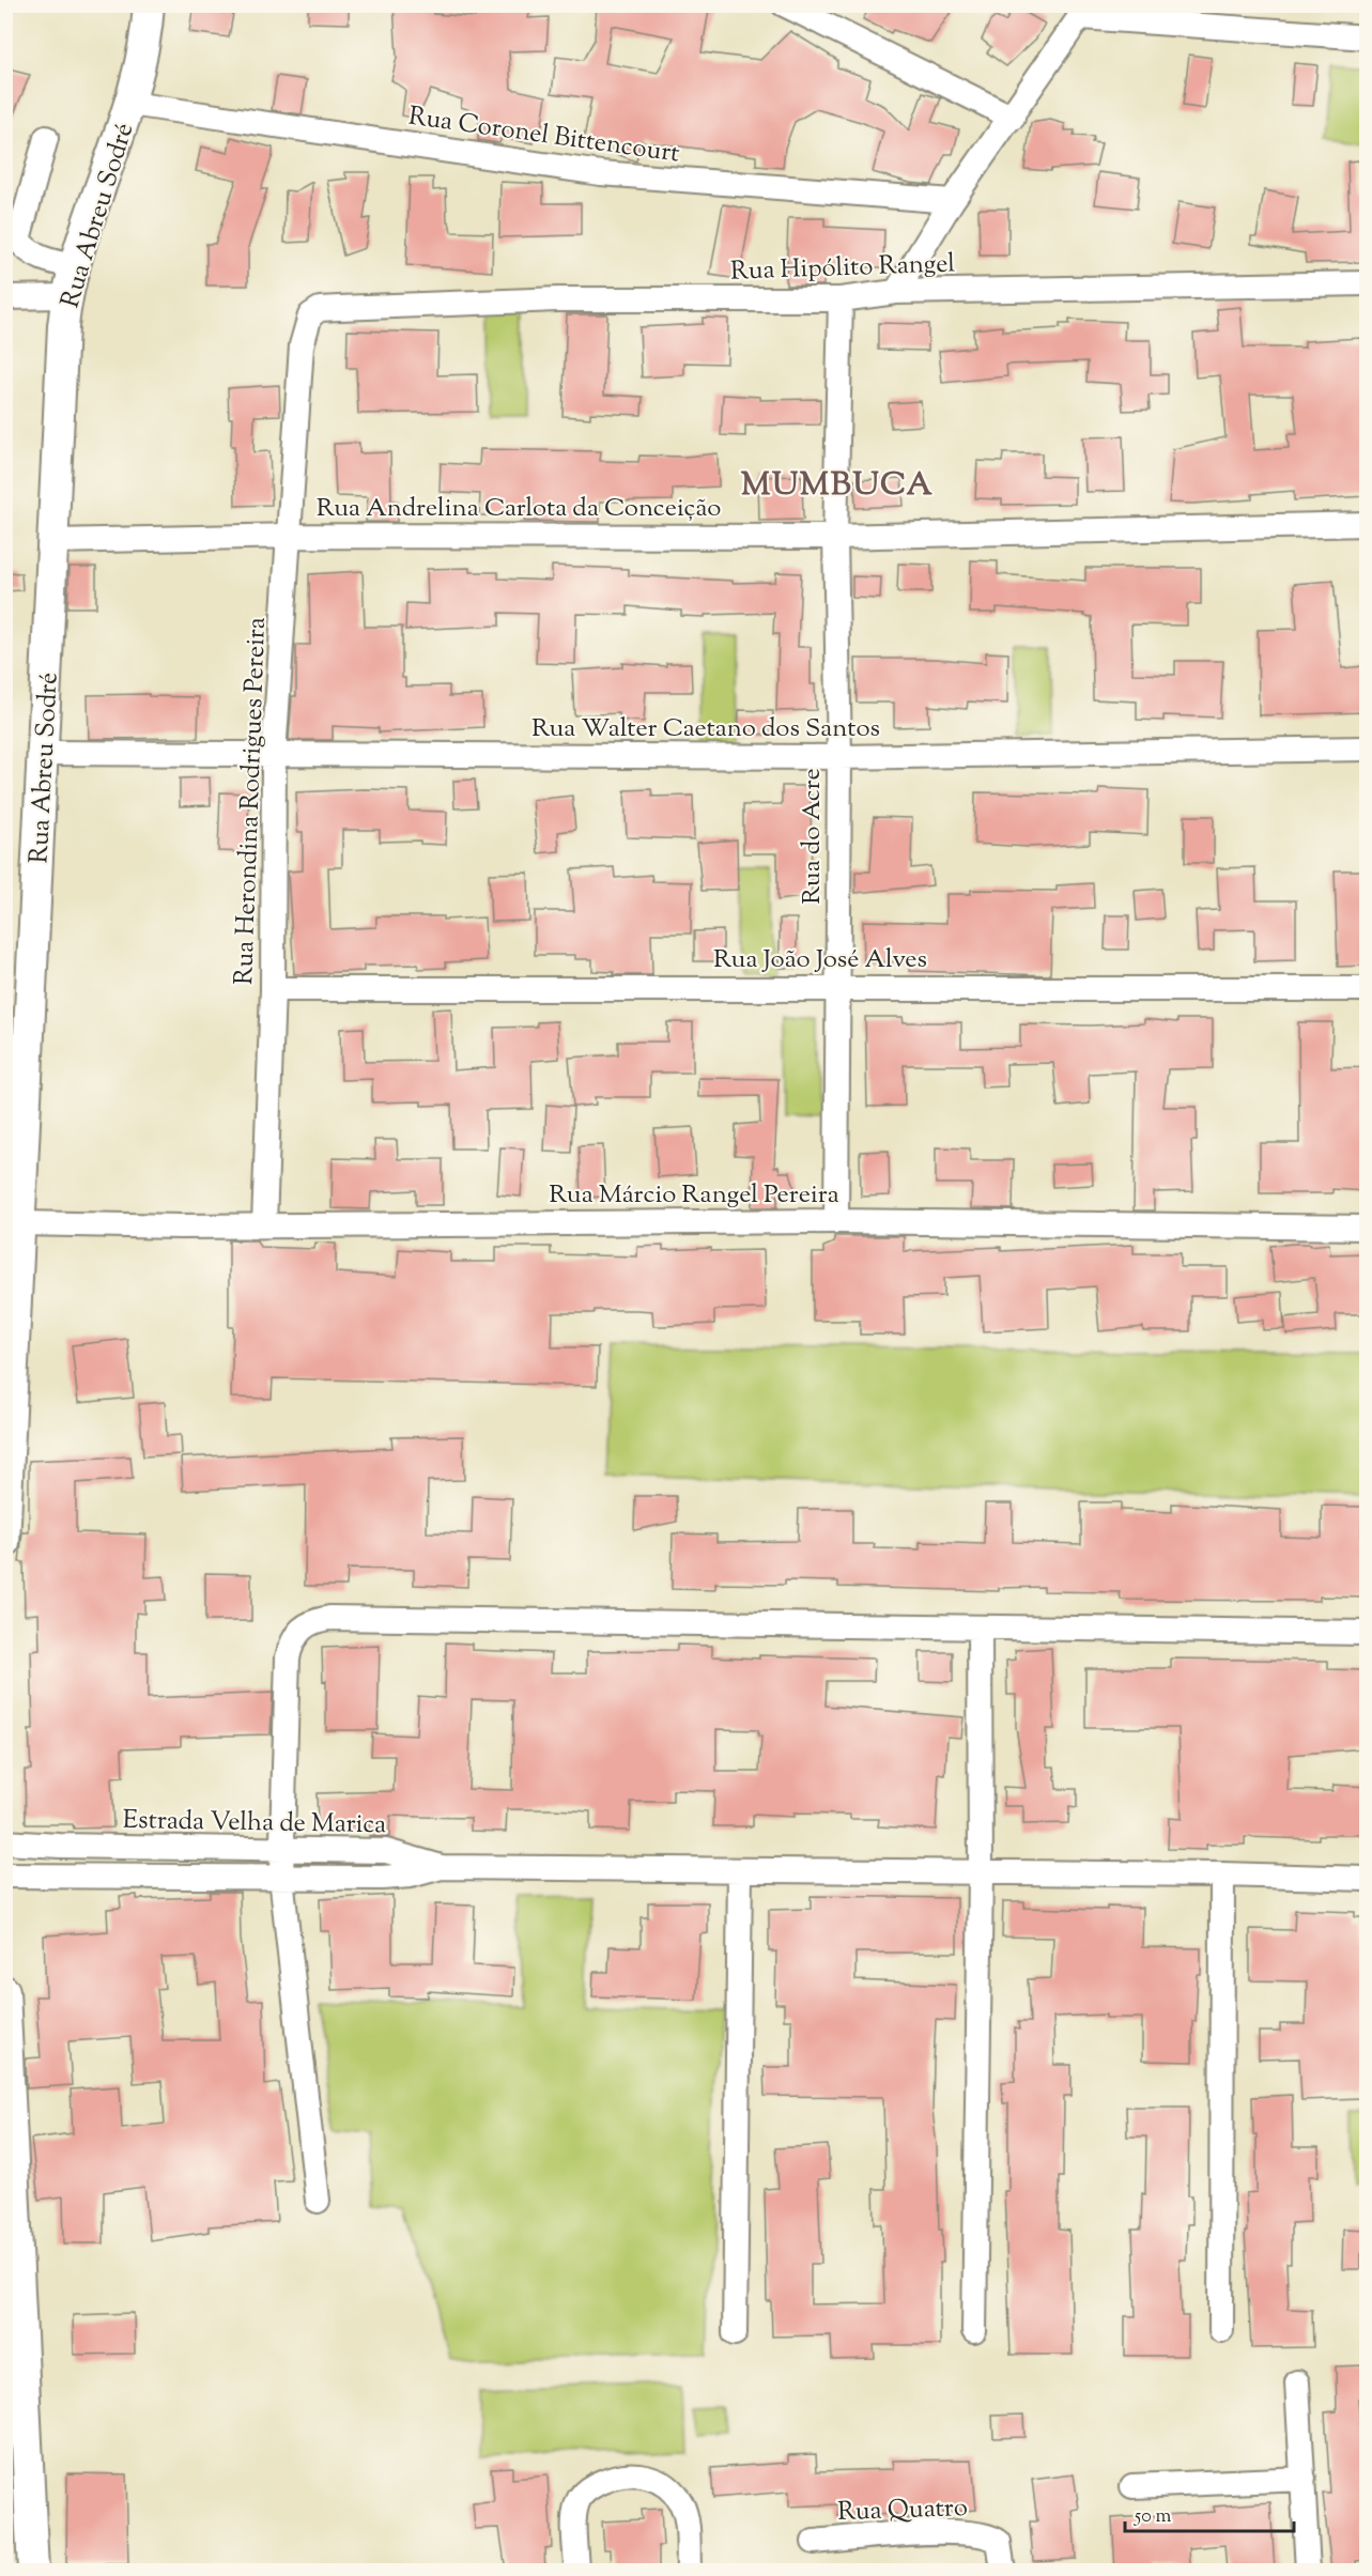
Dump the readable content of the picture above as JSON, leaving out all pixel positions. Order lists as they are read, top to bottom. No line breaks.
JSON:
{"streets":{"main road":["Rua Abreu Sodré"],"street":["Rua Coronel Bittencourt","Rua Hipólito Rangel","Rua Andrelina Carlota da Conceição","Rua Walter Caetano dos Santos","Rua Herondina Rodrigues Pereira","Rua do Acre","Rua João José Alves","Rua Márcio Rangel Pereira","Estrada Velha de Marica","Rua Quatro"]},"crossings":[["Rua Coronel Bittencourt","Rua Abreu Sodré"],["Rua Abreu Sodré","Rua Andrelina Carlota da Conceição"],["Rua Abreu Sodré","Rua Walter Caetano dos Santos"],["Rua Abreu Sodré","Rua Márcio Rangel Pereira"],["Rua Hipólito Rangel","Rua Herondina Rodrigues Pereira"],["Rua Hipólito Rangel","Rua do Acre"],["Rua Andrelina Carlota da Conceição","Rua Herondina Rodrigues Pereira"],["Rua Andrelina Carlota da Conceição","Rua do Acre"],["Rua Walter Caetano dos Santos","Rua Herondina Rodrigues Pereira"],["Rua Walter Caetano dos Santos","Rua do Acre"],["Rua Herondina Rodrigues Pereira","Rua João José Alves"],["Rua Herondina Rodrigues Pereira","Rua Márcio Rangel Pereira"],["Rua do Acre","Rua João José Alves"],["Rua do Acre","Rua Márcio Rangel Pereira"]],"districts":["MUMBUCA"],"scale_bar":"50 m"}
